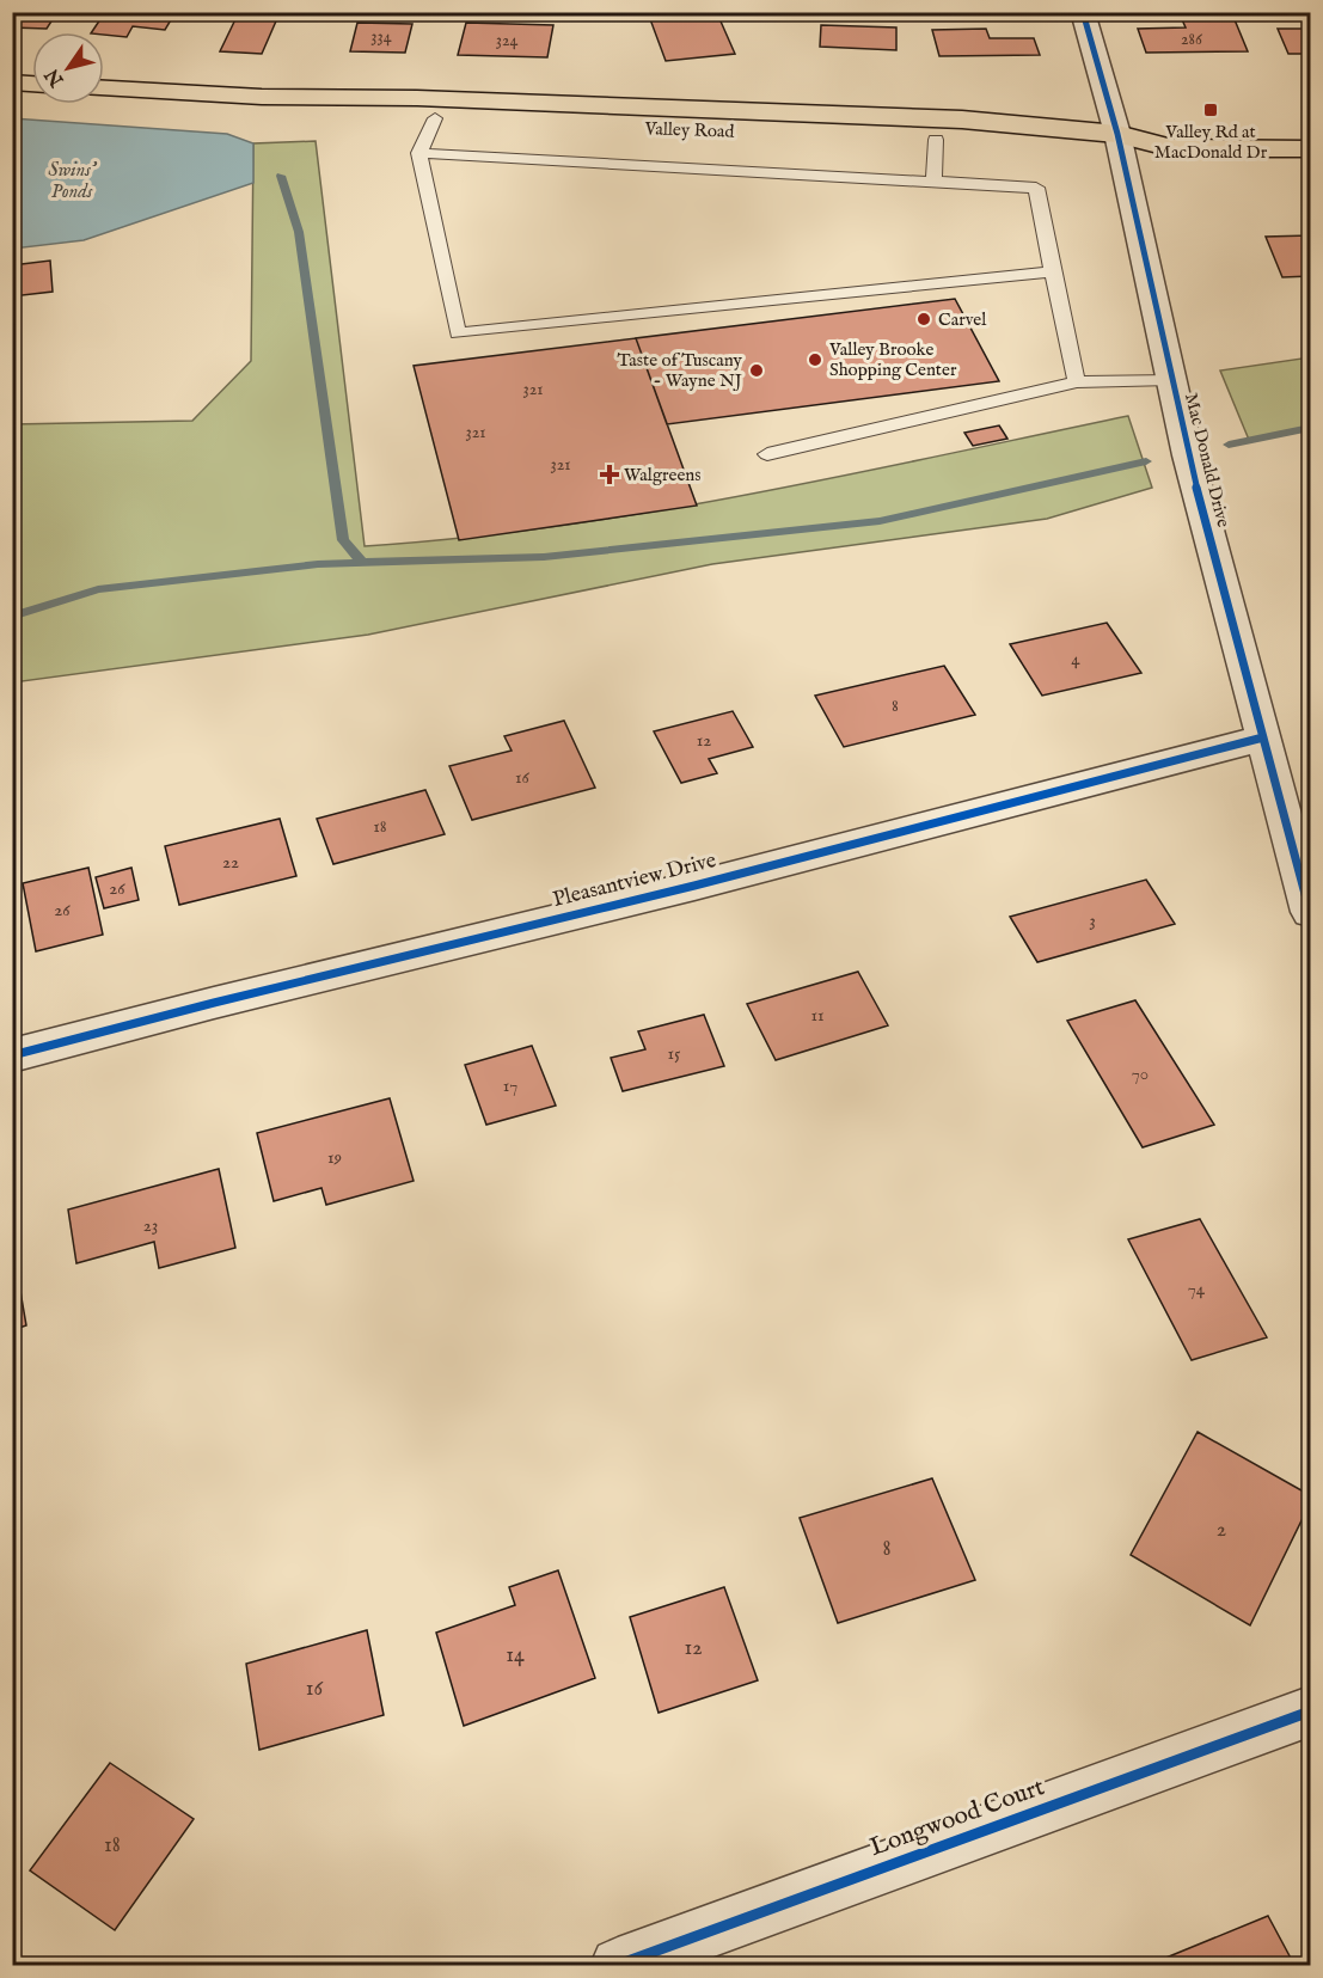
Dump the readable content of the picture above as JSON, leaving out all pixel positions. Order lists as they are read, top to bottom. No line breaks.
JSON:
{"streets":{"main road":["Valley Road"],"street":["Mac Donald Drive","Pleasantview Drive","Longwood Court"]},"crossings":[["Valley Road","Mac Donald Drive"],["Mac Donald Drive","Pleasantview Drive"]],"water":["Swins' Ponds"],"places":{"transit":["Valley Rd at MacDonald Dr"],"other":["Carvel","Valley Brooke Shopping Center","Taste of Tuscany - Wayne NJ"],"health":["Walgreens"]},"house_numbers":["334","286","324","321","321","321","4","8","12","16","18","22","26","26","3","11","15","70","17","19","23","74","2","8","12","14","16","18"],"north":"bottom left"}
